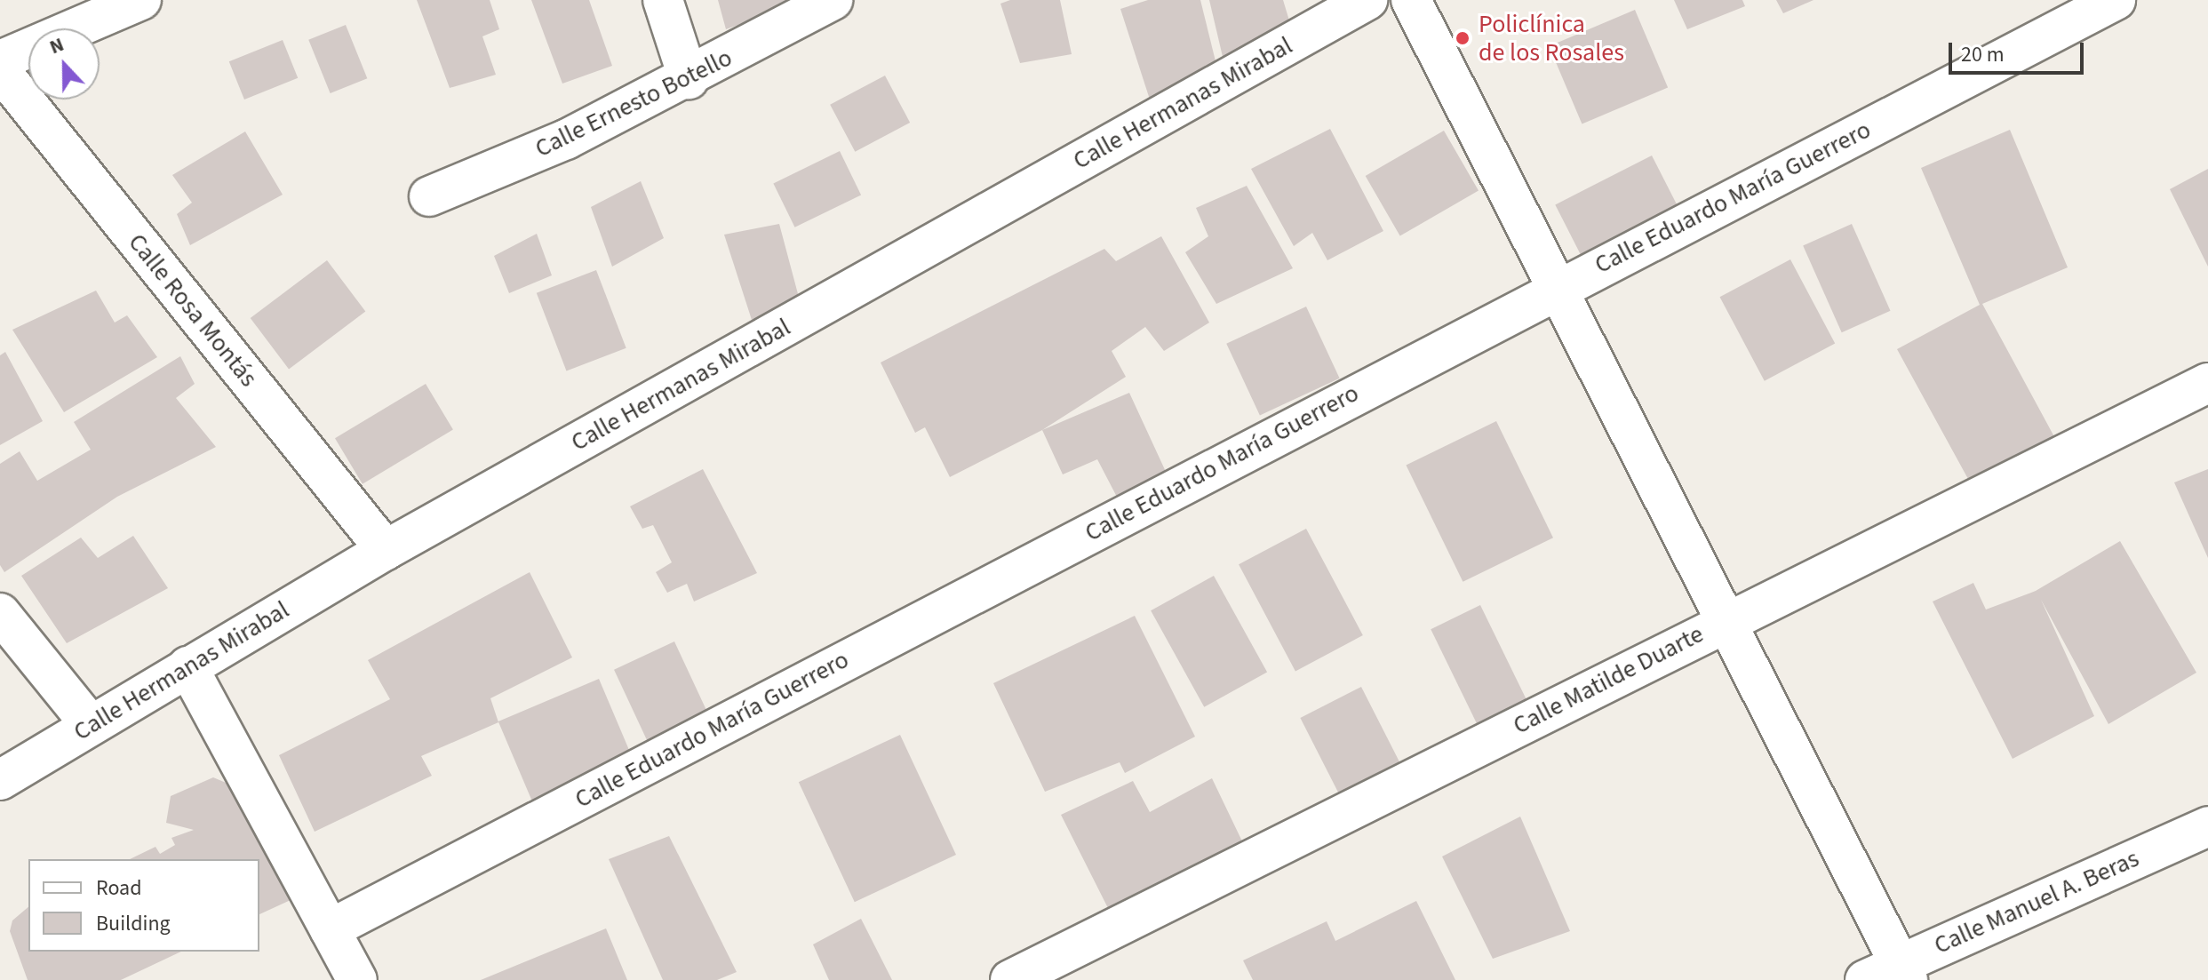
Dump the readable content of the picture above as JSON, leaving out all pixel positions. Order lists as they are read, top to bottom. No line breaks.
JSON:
{"streets":{"street":["Calle Ernesto Botello","Calle Hermanas Mirabal","Calle Eduardo María Guerrero","Calle Rosa Montás","Calle Matilde Duarte","Calle Manuel A. Beras"]},"crossings":[["Calle Hermanas Mirabal","Calle Rosa Montás"]],"places":["Policlínica de los Rosales"],"legend":["Road","Building"],"scale_bar":"20 m","north":"top"}
